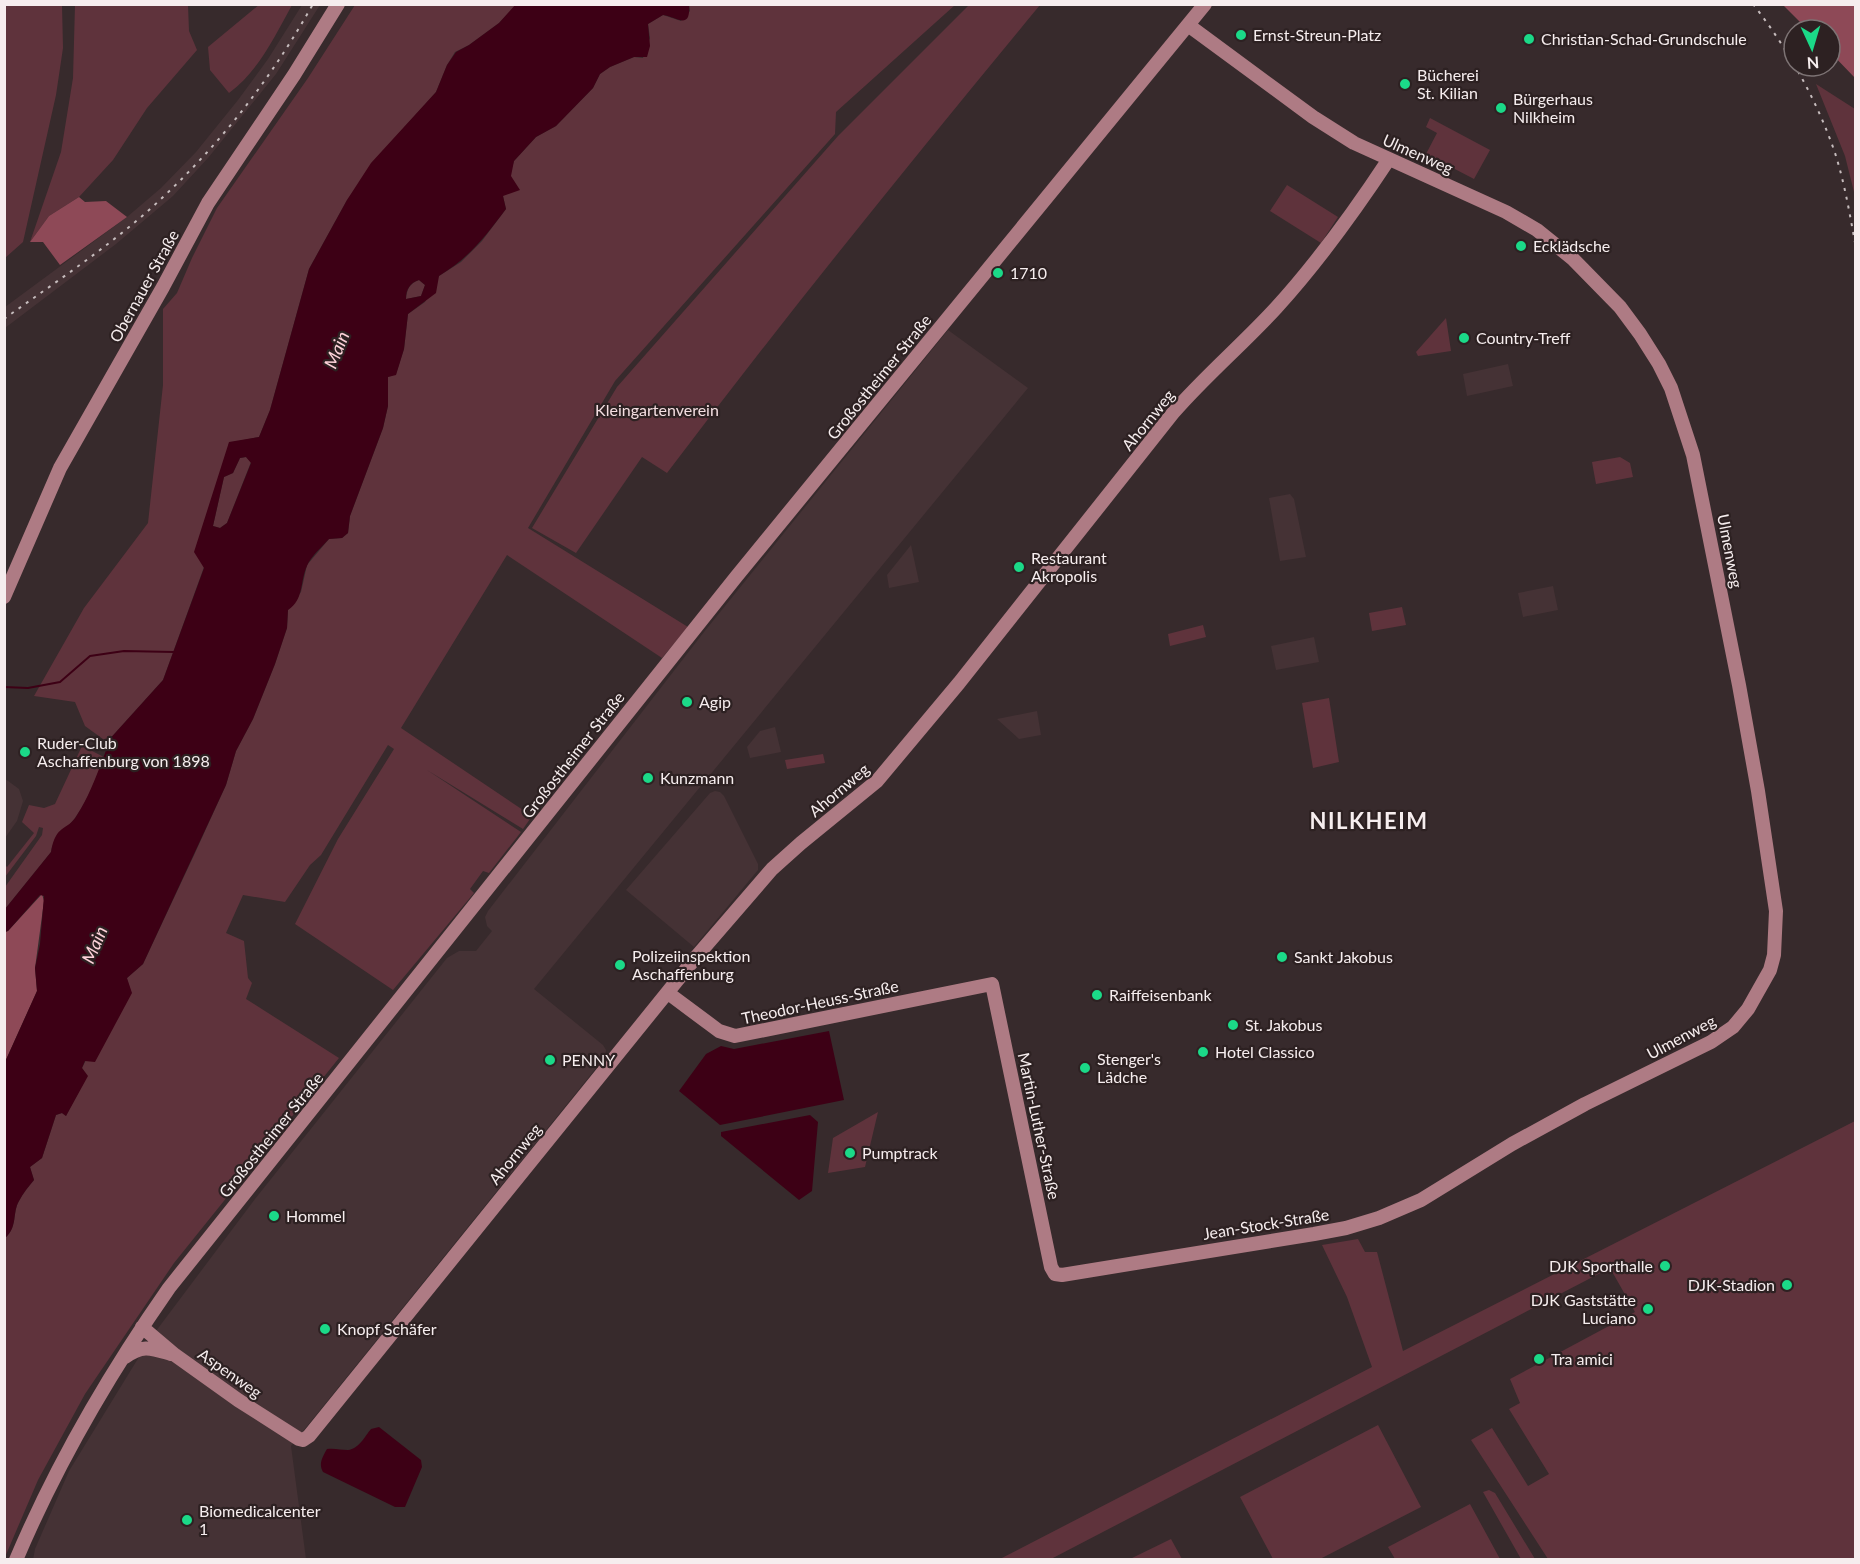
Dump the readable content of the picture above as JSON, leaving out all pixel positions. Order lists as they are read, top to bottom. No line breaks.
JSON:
{"streets":{"street":["Ulmenweg","Obernauer Straße","Großostheimer Straße","Ahornweg","Theodor-Heuss-Straße","Martin-Luther-Straße","Jean-Stock-Straße","Aspenweg"]},"crossings":[["Ulmenweg","Großostheimer Straße"],["Ulmenweg","Ahornweg"],["Ulmenweg","Jean-Stock-Straße"],["Großostheimer Straße","Aspenweg"],["Ahornweg","Theodor-Heuss-Straße"],["Ahornweg","Aspenweg"],["Theodor-Heuss-Straße","Martin-Luther-Straße"],["Martin-Luther-Straße","Jean-Stock-Straße"]],"districts":["NILKHEIM"],"water":["Main"],"parks":["Kleingartenverein"],"places":["Ernst-Streun-Platz","Christian-Schad-Grundschule","Bücherei St. Kilian","Bürgerhaus Nilkheim","Ecklädsche","1710","Country-Treff","Restaurant Akropolis","Agip","Ruder-Club Aschaffenburg von 1898","Kunzmann","Sankt Jakobus","Polizeiinspektion Aschaffenburg","Raiffeisenbank","St. Jakobus","Hotel Classico","PENNY","Stenger's Lädche","Pumptrack","Hommel","DJK Sporthalle","DJK-Stadion","DJK Gaststätte Luciano","Knopf Schäfer","Tra amici","Biomedicalcenter 1"],"north":"bottom"}
